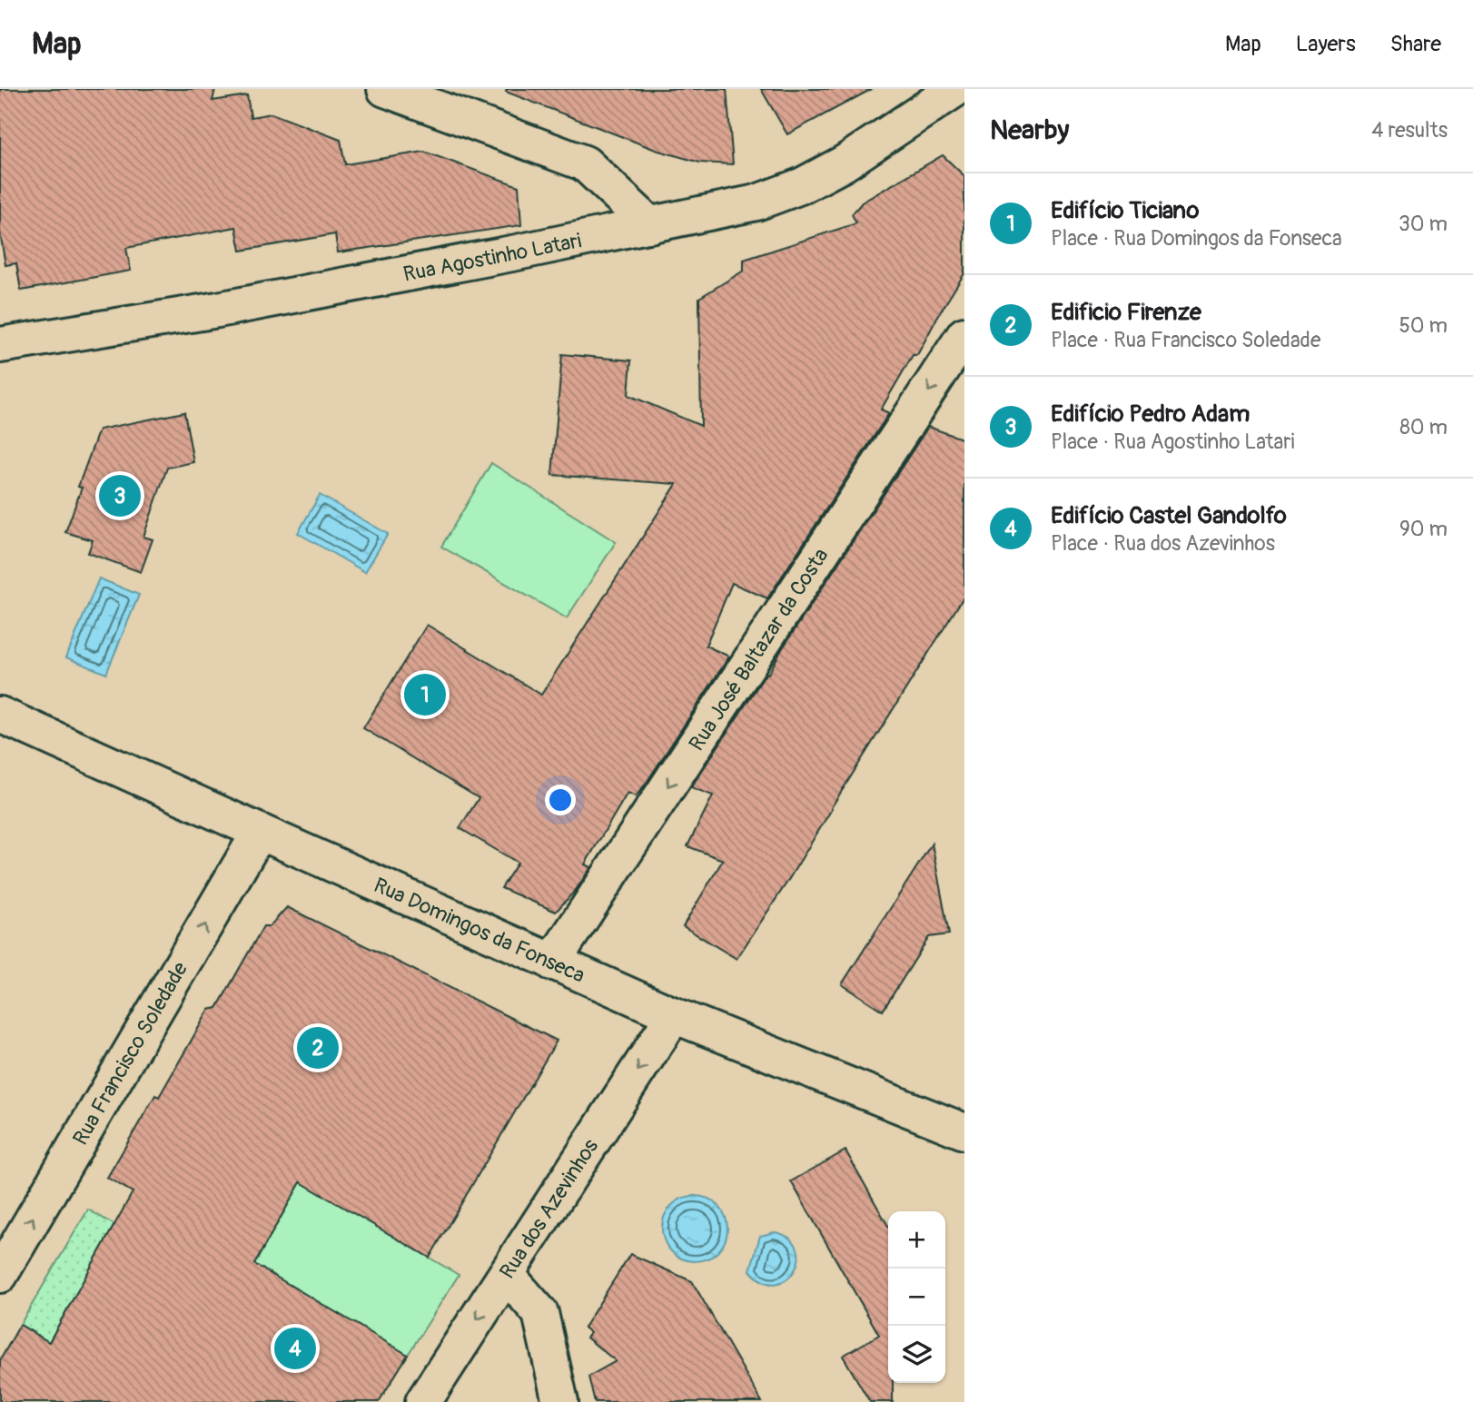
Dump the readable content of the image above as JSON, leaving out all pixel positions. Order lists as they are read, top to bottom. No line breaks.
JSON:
{"streets":{"street":["Rua Agostinho Latari","Rua José Baltazar da Costa","Rua Domingos da Fonseca","Rua Francisco Soledade","Rua dos Azevinhos"]},"crossings":[["Rua José Baltazar da Costa","Rua Domingos da Fonseca"],["Rua Domingos da Fonseca","Rua Francisco Soledade"],["Rua Domingos da Fonseca","Rua dos Azevinhos"]],"one_way":["Rua José Baltazar da Costa","Rua Francisco Soledade","Rua dos Azevinhos"],"page":{"header":"Map","nav":["Map","Layers","Share"],"heading":["Nearby","4 results"],"list":[{"mark":"1","name":"Edifício Ticiano","note":"Place · Rua Domingos da Fonseca","value":"30 m"},{"mark":"2","name":"Edificio Firenze","note":"Place · Rua Francisco Soledade","value":"50 m"},{"mark":"3","name":"Edifício Pedro Adam","note":"Place · Rua Agostinho Latari","value":"80 m"},{"mark":"4","name":"Edifício Castel Gandolfo","note":"Place · Rua dos Azevinhos","value":"90 m"}],"pins":["3","1","2","4"],"map_buttons":["+","−"]}}
